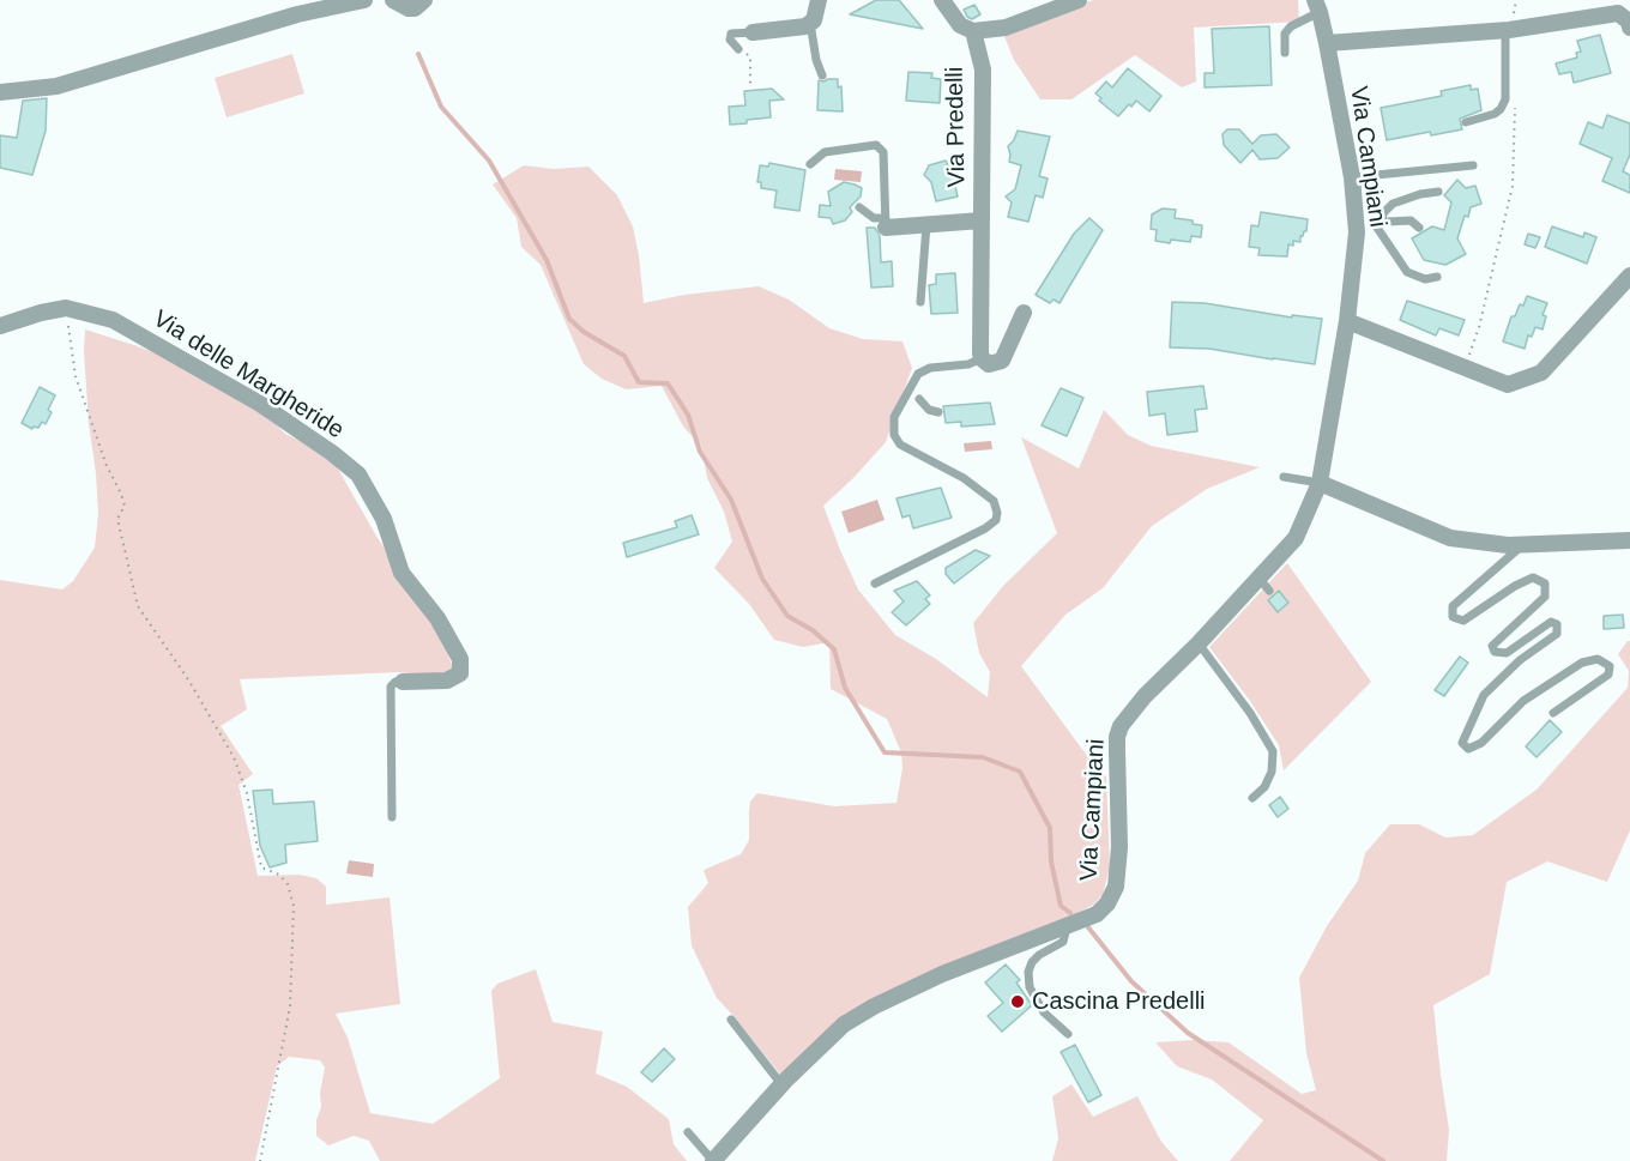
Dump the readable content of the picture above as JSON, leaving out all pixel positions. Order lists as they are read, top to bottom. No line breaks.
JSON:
{"streets":{"street":["Via Predelli","Via Campiani","Via delle Margheride"]},"places":["Cascina Predelli"]}
